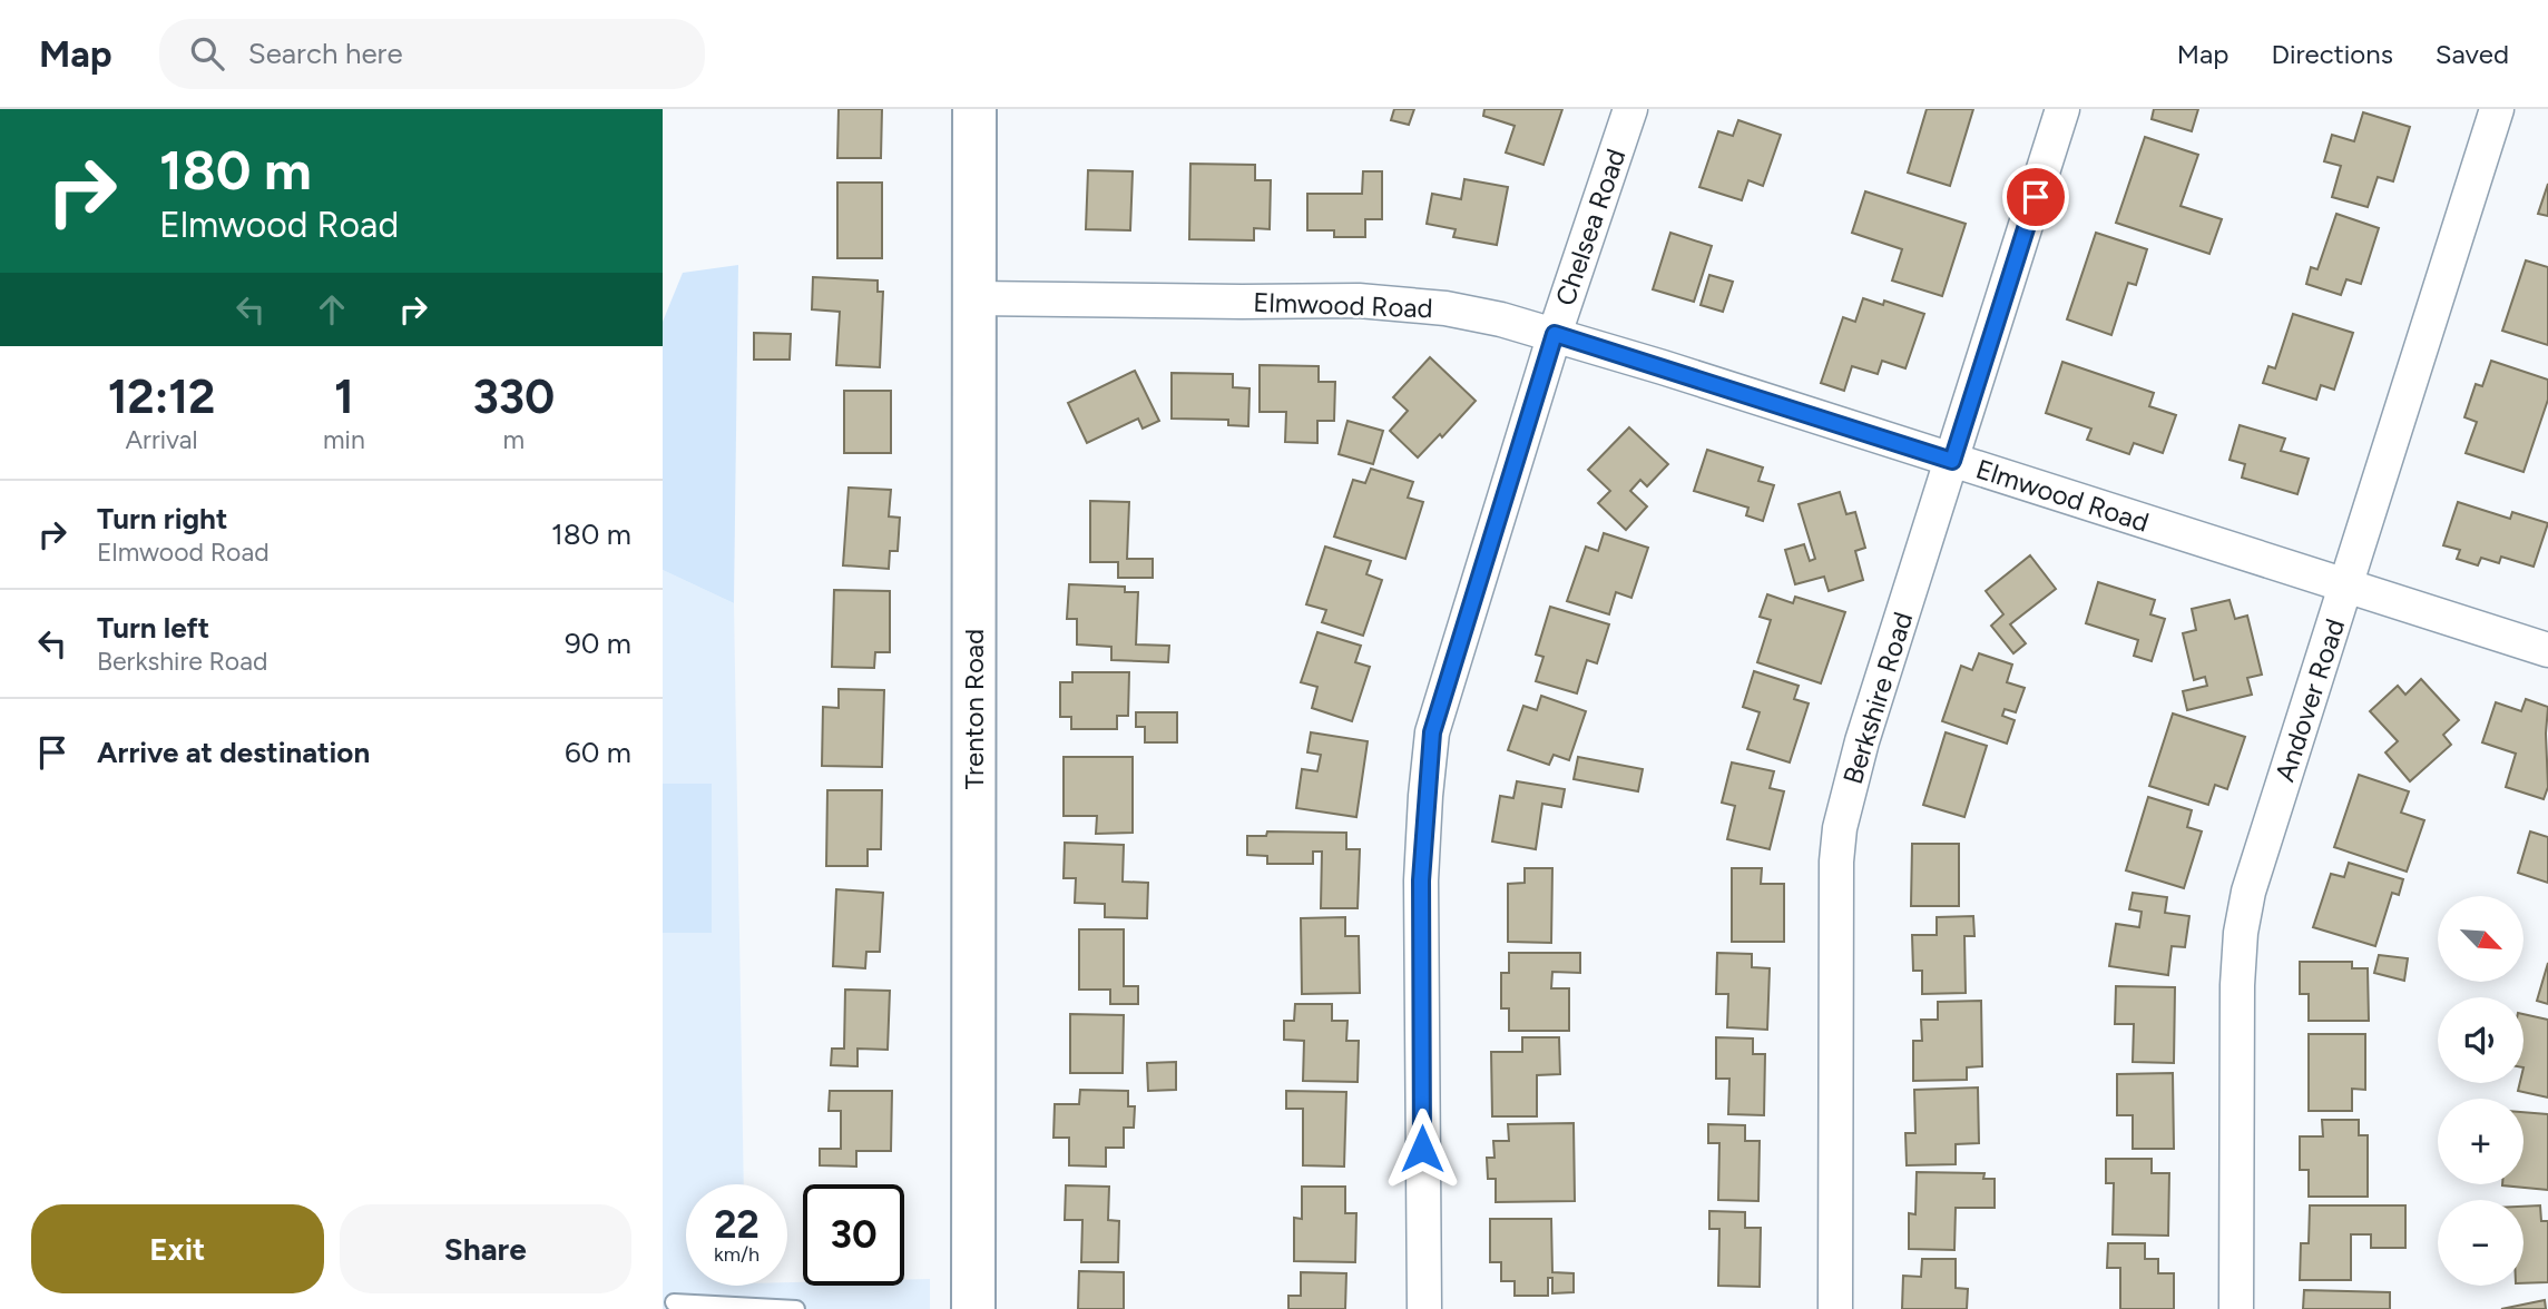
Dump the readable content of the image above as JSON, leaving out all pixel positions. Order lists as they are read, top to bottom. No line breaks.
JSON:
{"streets":{"main road":["Trenton Road"],"street":["Chelsea Road","Elmwood Road","Berkshire Road","Andover Road"]},"crossings":[["Chelsea Road","Elmwood Road"],["Elmwood Road","Berkshire Road"],["Elmwood Road","Andover Road"],["Elmwood Road","Trenton Road"]],"north":"bottom right","page":{"header":"Map","search":"Search here","nav":["Map","Directions","Saved"],"turn":["180 m","Elmwood Road"],"eta":["12:12","Arrival","1","min","330","m"],"list":[{"name":"Turn right","note":"Elmwood Road","value":"180 m"},{"name":"Turn left","note":"Berkshire Road","value":"90 m"},{"name":"Arrive at destination","value":"60 m"}],"map_buttons":["+","−"],"speed":"22 km/h","limit":"30","buttons":["Exit","Share"]}}
